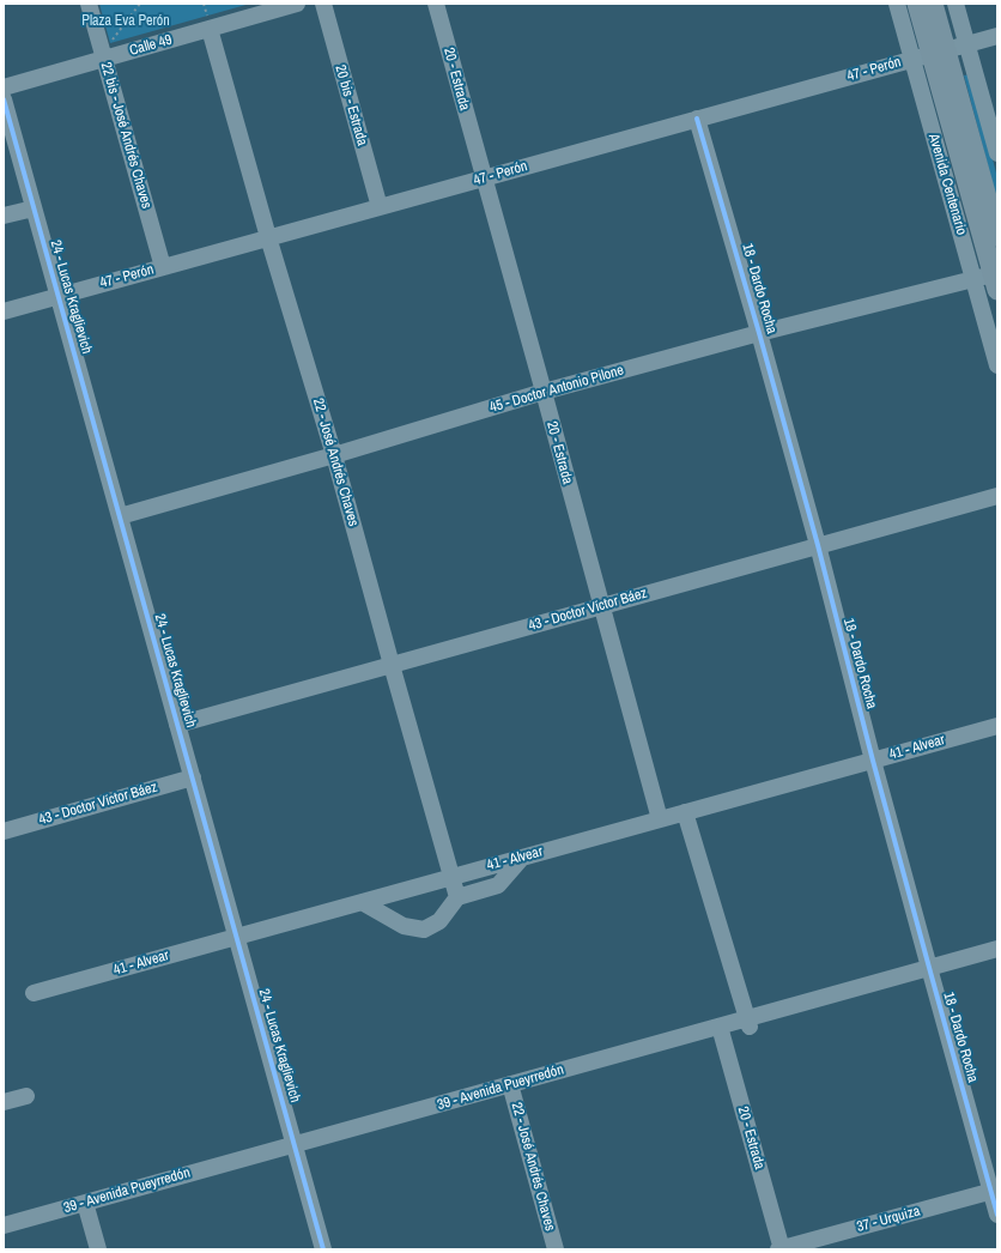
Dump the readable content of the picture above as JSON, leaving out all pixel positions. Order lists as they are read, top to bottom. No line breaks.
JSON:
{"streets":{"main road":["Avenida Centenario"],"street":["Calle 49","47 - Perón","20 - Estrada","20 bis - Estrada","22 bis - José Andrés Chaves","18 - Dardo Rocha","24 - Lucas Kraglievich","45 - Doctor Antonio Pilone","22 - José Andrés Chaves","43 - Doctor Víctor Báez","41 - Alvear","39 - Avenida Pueyrredón","37 - Urquiza"]},"crossings":[["Calle 49","22 bis - José Andrés Chaves"],["Calle 49","22 - José Andrés Chaves"],["47 - Perón","20 - Estrada"],["47 - Perón","20 bis - Estrada"],["47 - Perón","22 bis - José Andrés Chaves"],["47 - Perón","Avenida Centenario"],["47 - Perón","18 - Dardo Rocha"],["47 - Perón","24 - Lucas Kraglievich"],["47 - Perón","22 - José Andrés Chaves"],["20 - Estrada","45 - Doctor Antonio Pilone"],["20 - Estrada","43 - Doctor Víctor Báez"],["20 - Estrada","41 - Alvear"],["20 - Estrada","39 - Avenida Pueyrredón"],["20 - Estrada","37 - Urquiza"],["Avenida Centenario","45 - Doctor Antonio Pilone"],["18 - Dardo Rocha","45 - Doctor Antonio Pilone"],["18 - Dardo Rocha","43 - Doctor Víctor Báez"],["18 - Dardo Rocha","41 - Alvear"],["18 - Dardo Rocha","39 - Avenida Pueyrredón"],["18 - Dardo Rocha","37 - Urquiza"],["24 - Lucas Kraglievich","45 - Doctor Antonio Pilone"],["24 - Lucas Kraglievich","43 - Doctor Víctor Báez"],["24 - Lucas Kraglievich","41 - Alvear"],["24 - Lucas Kraglievich","39 - Avenida Pueyrredón"],["45 - Doctor Antonio Pilone","22 - José Andrés Chaves"],["22 - José Andrés Chaves","43 - Doctor Víctor Báez"],["22 - José Andrés Chaves","41 - Alvear"],["22 - José Andrés Chaves","39 - Avenida Pueyrredón"]],"parks":["Plaza Eva Perón"]}
